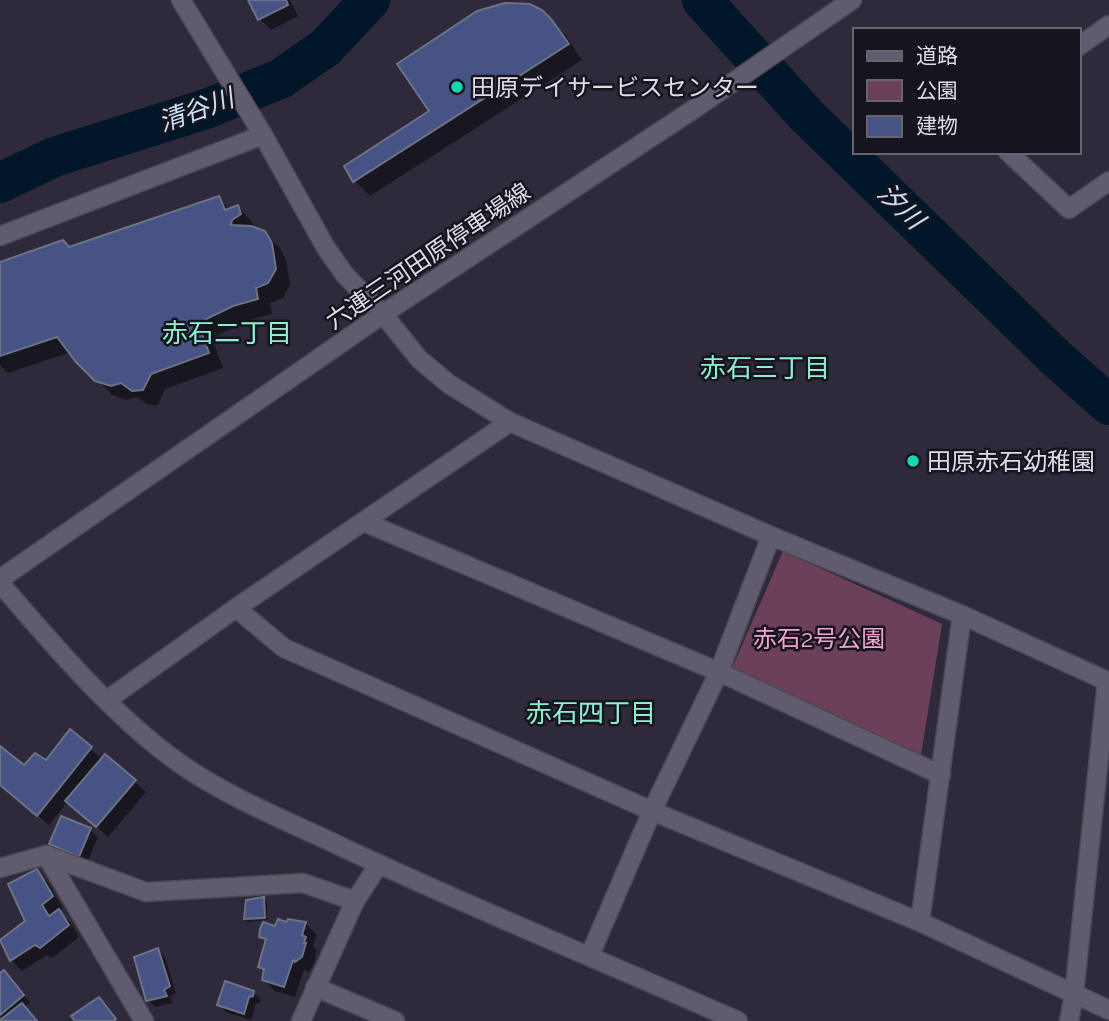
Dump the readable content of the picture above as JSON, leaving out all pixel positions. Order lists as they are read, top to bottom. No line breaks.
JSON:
{"streets":{"street":["六連三河田原停車場線"]},"districts":["赤石二丁目","赤石三丁目","赤石四丁目"],"water":["清谷川","汐川"],"parks":["赤石2号公園"],"places":["田原デイサービスセンター","田原赤石幼稚園"],"legend":["道路","公園","建物"]}
